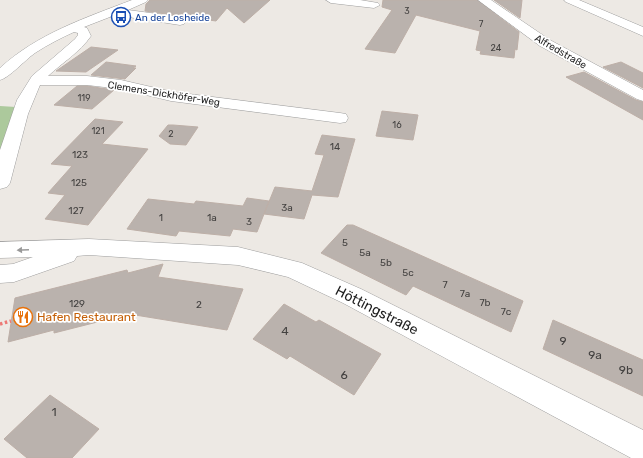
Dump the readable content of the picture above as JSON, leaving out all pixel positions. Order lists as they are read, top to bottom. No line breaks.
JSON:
{"streets":{"street":["Alfredstraße","Clemens-Dickhöfer-Weg","Höttingstraße"]},"places":{"bus stop":["An der Losheide"],"restaurant":["Hafen Restaurant"]},"house_numbers":["3","7","24","119","16","121","2","14","123","125","3a","127","1","1a","3","5","5a","5b","5c","7","7a","7b","129","2","7c","4","9","9a","9b","6","1"]}
